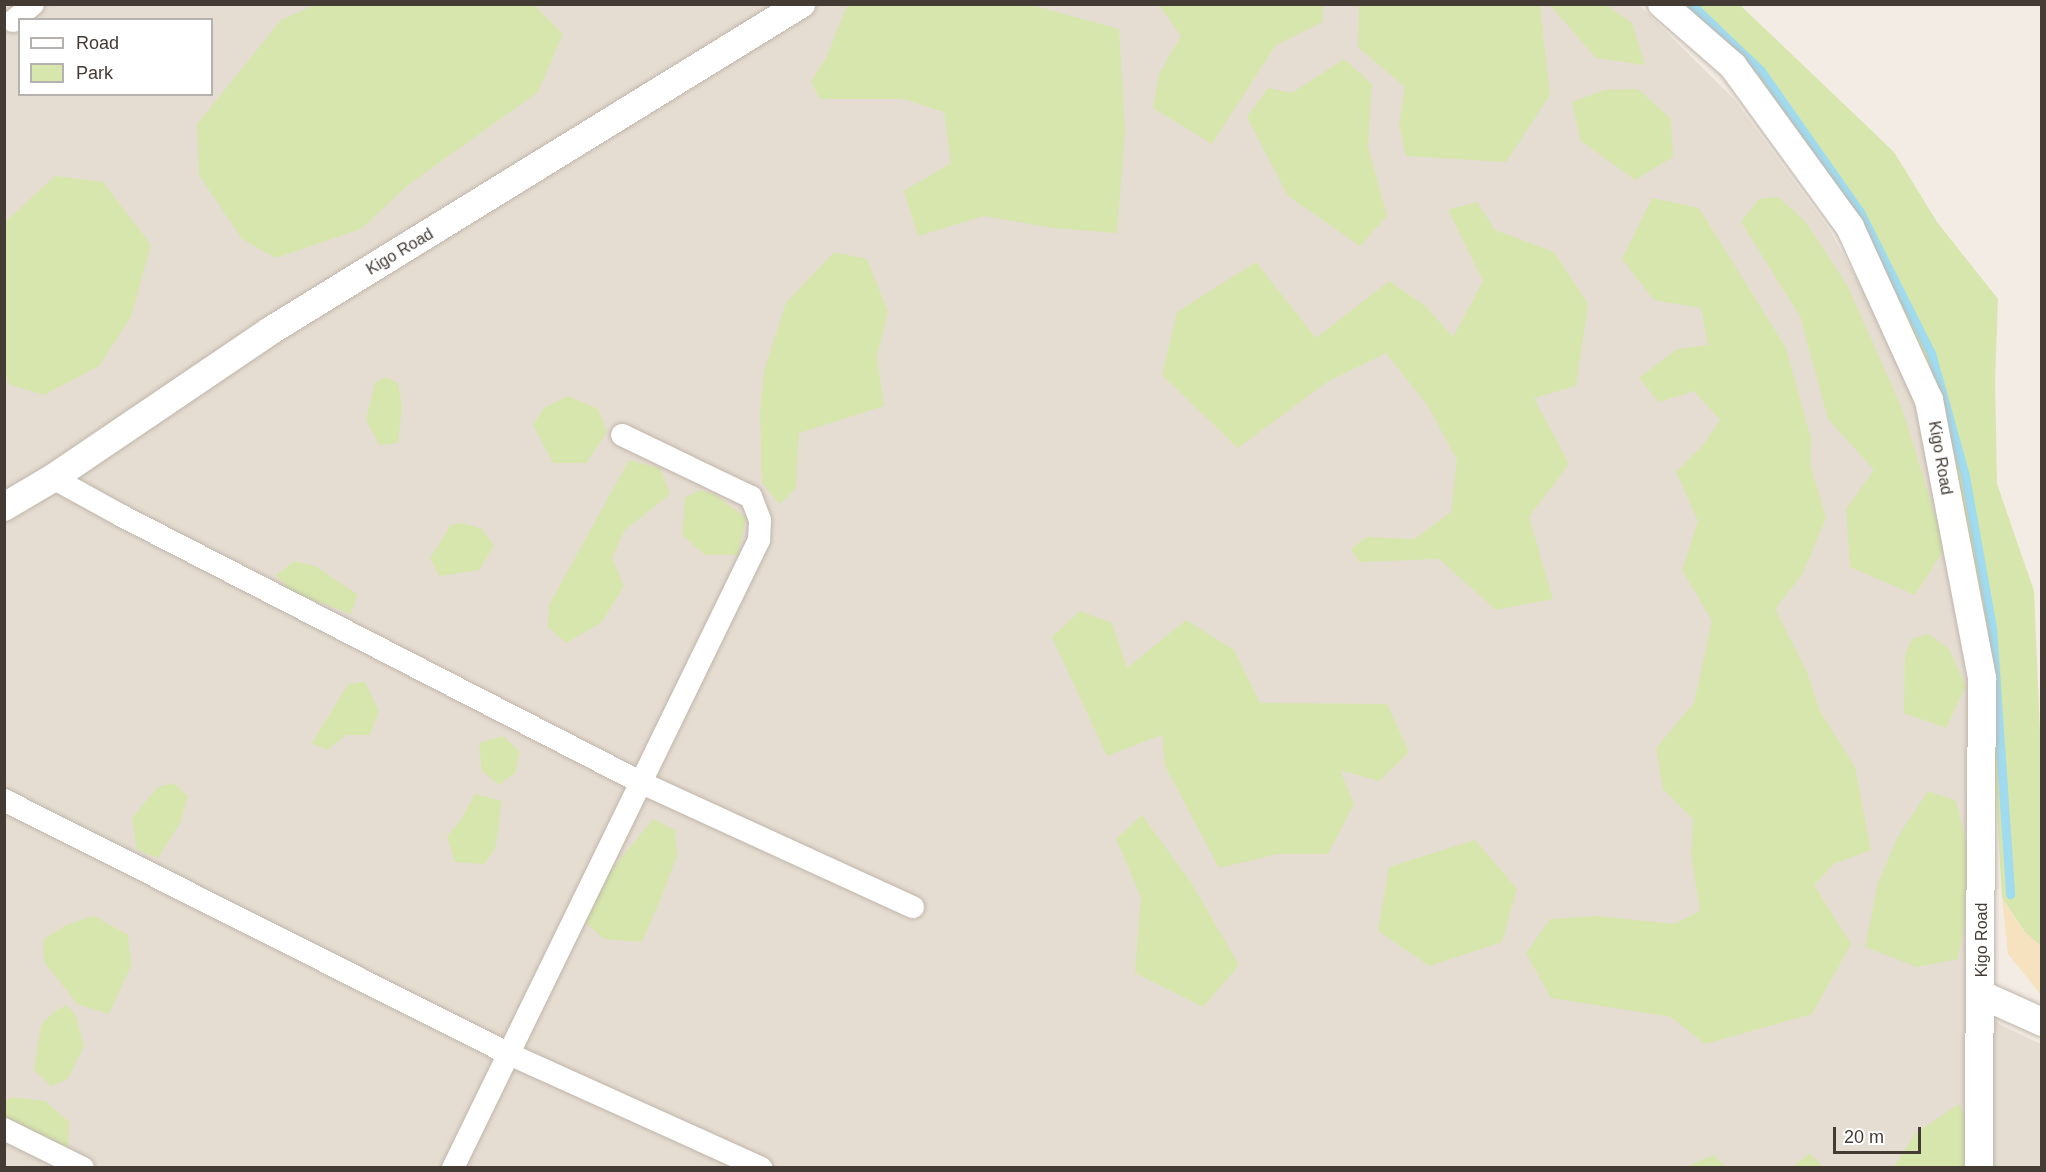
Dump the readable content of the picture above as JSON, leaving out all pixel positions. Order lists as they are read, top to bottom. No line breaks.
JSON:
{"streets":{"street":["Kigo Road"]},"legend":["Road","Park"],"scale_bar":"20 m"}
